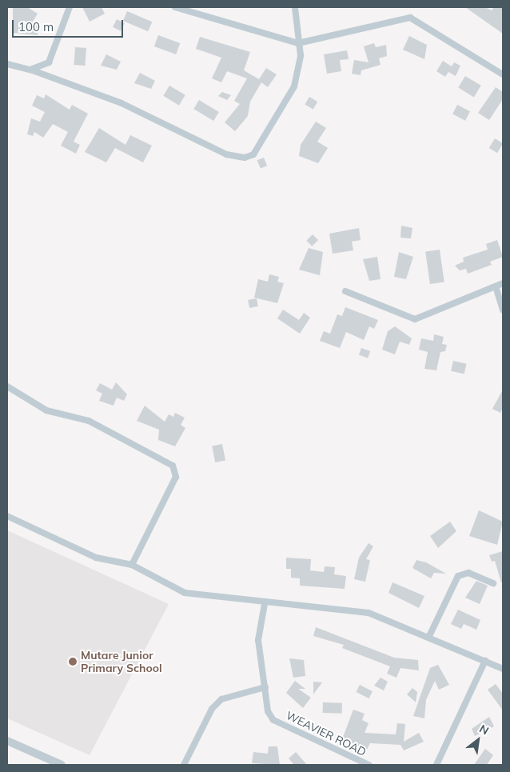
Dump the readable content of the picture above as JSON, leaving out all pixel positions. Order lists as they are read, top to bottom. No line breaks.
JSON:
{"streets":{"street":["WEAVIER ROAD"]},"places":["Mutare Junior Primary School"],"scale_bar":"100 m","north":"top right"}
